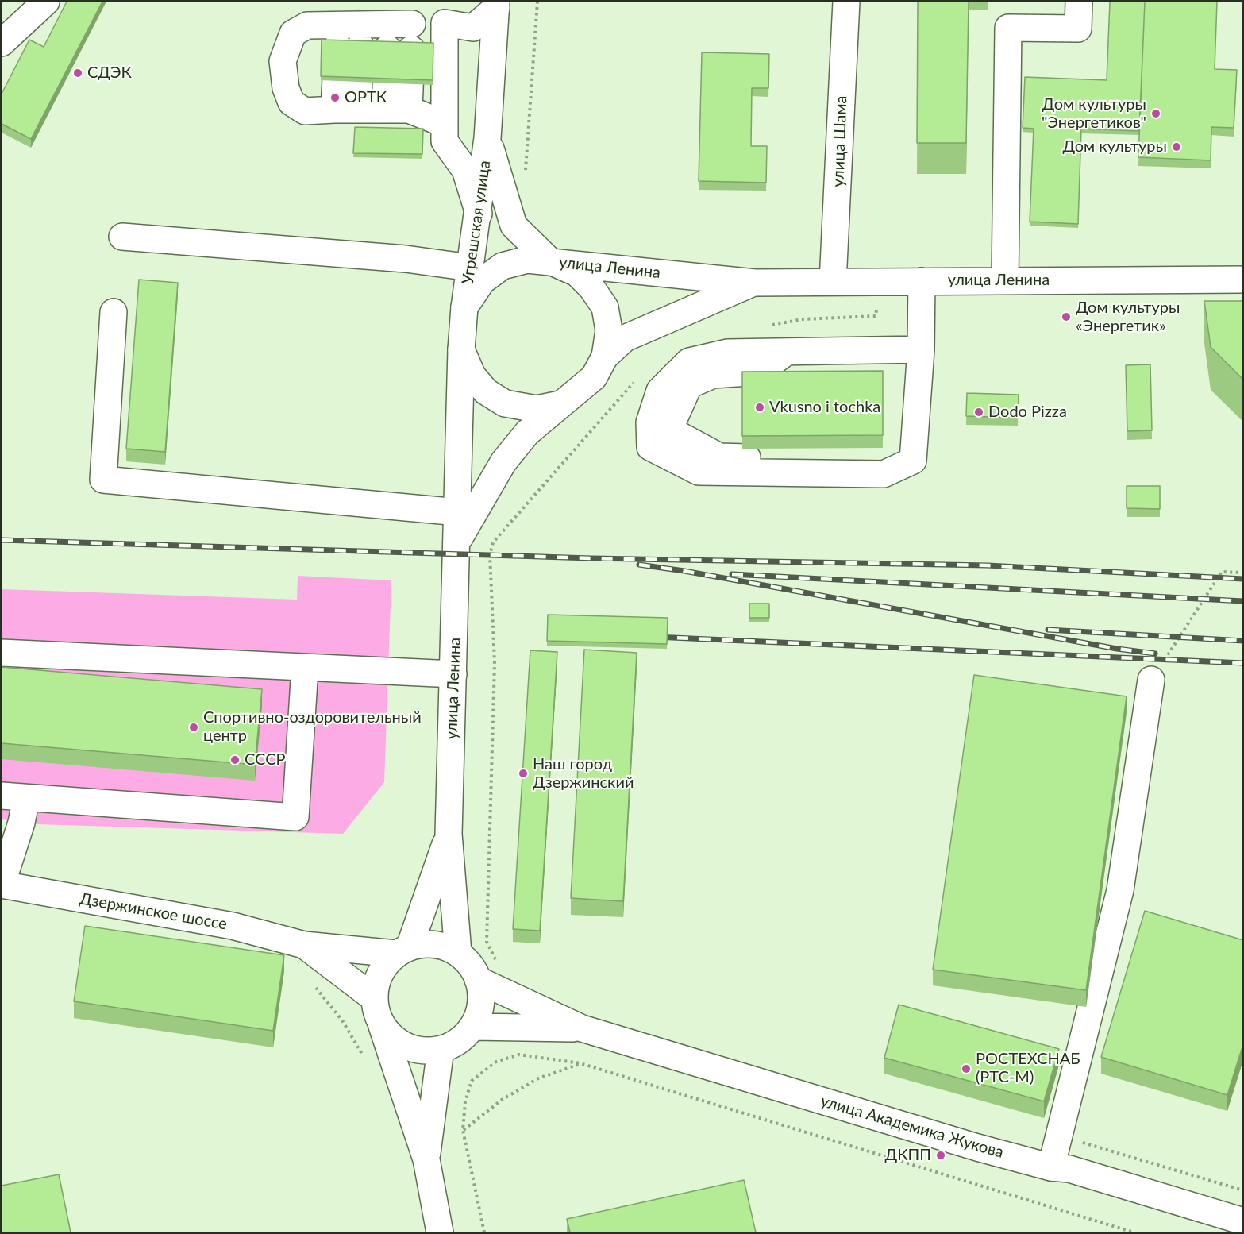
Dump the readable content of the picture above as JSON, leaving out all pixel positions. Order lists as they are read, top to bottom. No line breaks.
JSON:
{"streets":{"main road":["улица Шама","Угрешская улица","улица Ленина","Дзержинское шоссе","улица Академика Жукова"]},"crossings":[["улица Шама","улица Ленина"],["Угрешская улица","улица Ленина"],["улица Ленина","Дзержинское шоссе"],["улица Ленина","улица Академика Жукова"],["Дзержинское шоссе","улица Академика Жукова"]],"places":["СДЭК","ОРТК","Дом культуры \"Энергетиков\"","Дом культуры","Дом культуры «Энергетик»","Vkusno i tochka","Dodo Pizza","Спортивно-оздоровительный центр","СССР","Наш город Дзержинский","РОСТЕХСНАБ (РТС-М)","ДКПП"]}
